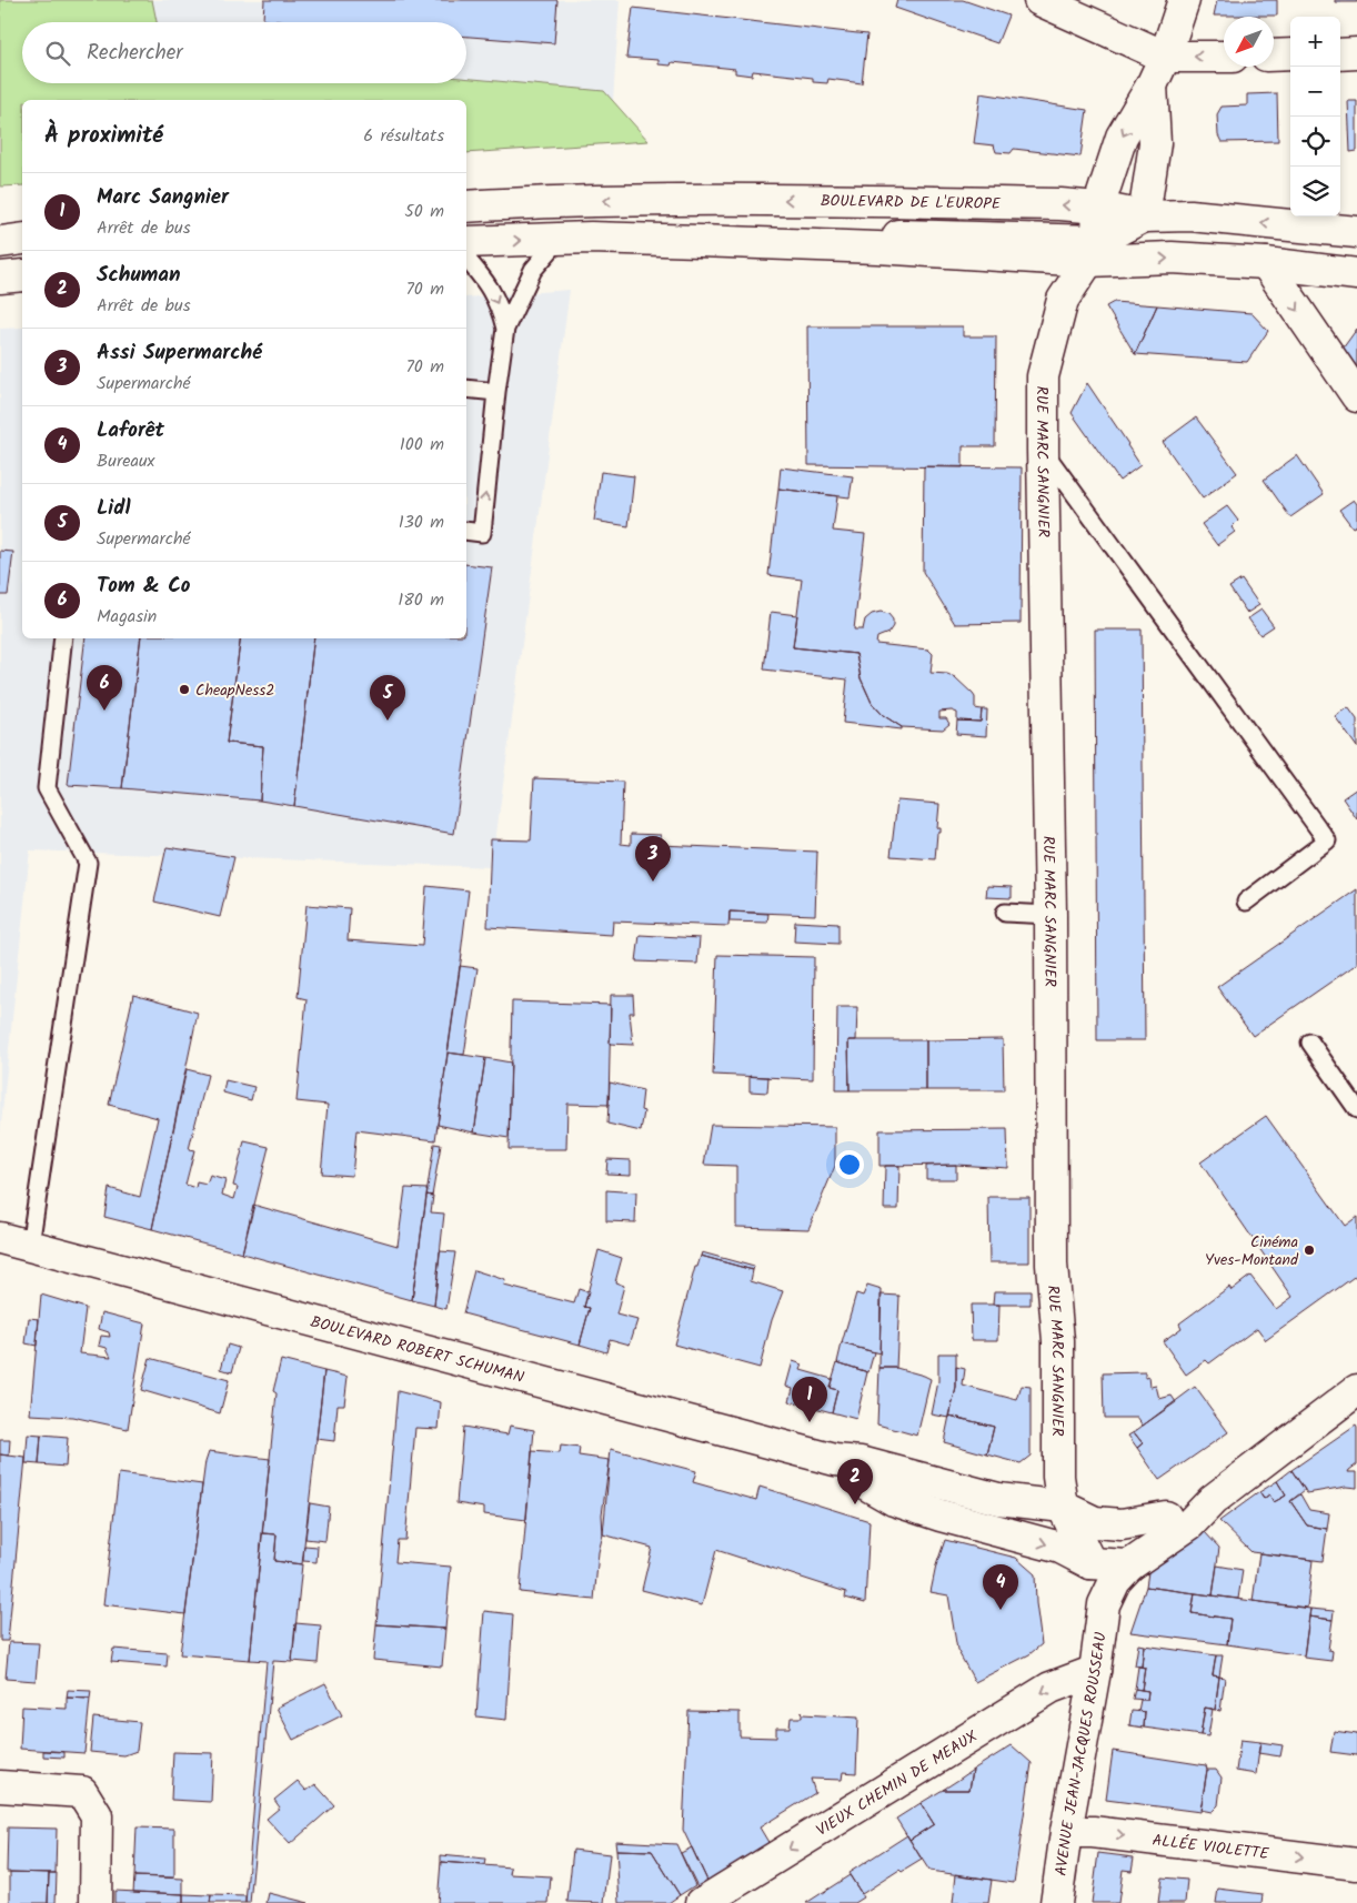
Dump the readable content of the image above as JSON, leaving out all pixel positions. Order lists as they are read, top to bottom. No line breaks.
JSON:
{"streets":{"street":["BOULEVARD DE L'EUROPE","RUE MARC SANGNIER","BOULEVARD ROBERT SCHUMAN","AVENUE JEAN-JACQUES ROUSSEAU","VIEUX CHEMIN DE MEAUX","ALLÉE VIOLETTE"]},"crossings":[["RUE MARC SANGNIER","BOULEVARD ROBERT SCHUMAN"],["RUE MARC SANGNIER","AVENUE JEAN-JACQUES ROUSSEAU"],["BOULEVARD ROBERT SCHUMAN","AVENUE JEAN-JACQUES ROUSSEAU"],["AVENUE JEAN-JACQUES ROUSSEAU","VIEUX CHEMIN DE MEAUX"],["AVENUE JEAN-JACQUES ROUSSEAU","ALLÉE VIOLETTE"]],"one_way":["VIEUX CHEMIN DE MEAUX","ALLÉE VIOLETTE"],"places":["CheapNess2","Cinéma Yves-Montand"],"north":"bottom left","page":{"map_buttons":["+","−"],"search":"Rechercher","heading":["À proximité","6 résultats"],"list":[{"mark":"1","name":"Marc Sangnier","note":"Arrêt de bus","value":"50 m"},{"mark":"2","name":"Schuman","note":"Arrêt de bus","value":"70 m"},{"mark":"3","name":"Assi Supermarché","note":"Supermarché","value":"70 m"},{"mark":"4","name":"Laforêt","note":"Bureaux","value":"100 m"},{"mark":"5","name":"Lidl","note":"Supermarché","value":"130 m"},{"mark":"6","name":"Tom & Co","note":"Magasin","value":"180 m"}],"pins":["6","5","3","1","2","4"]}}
